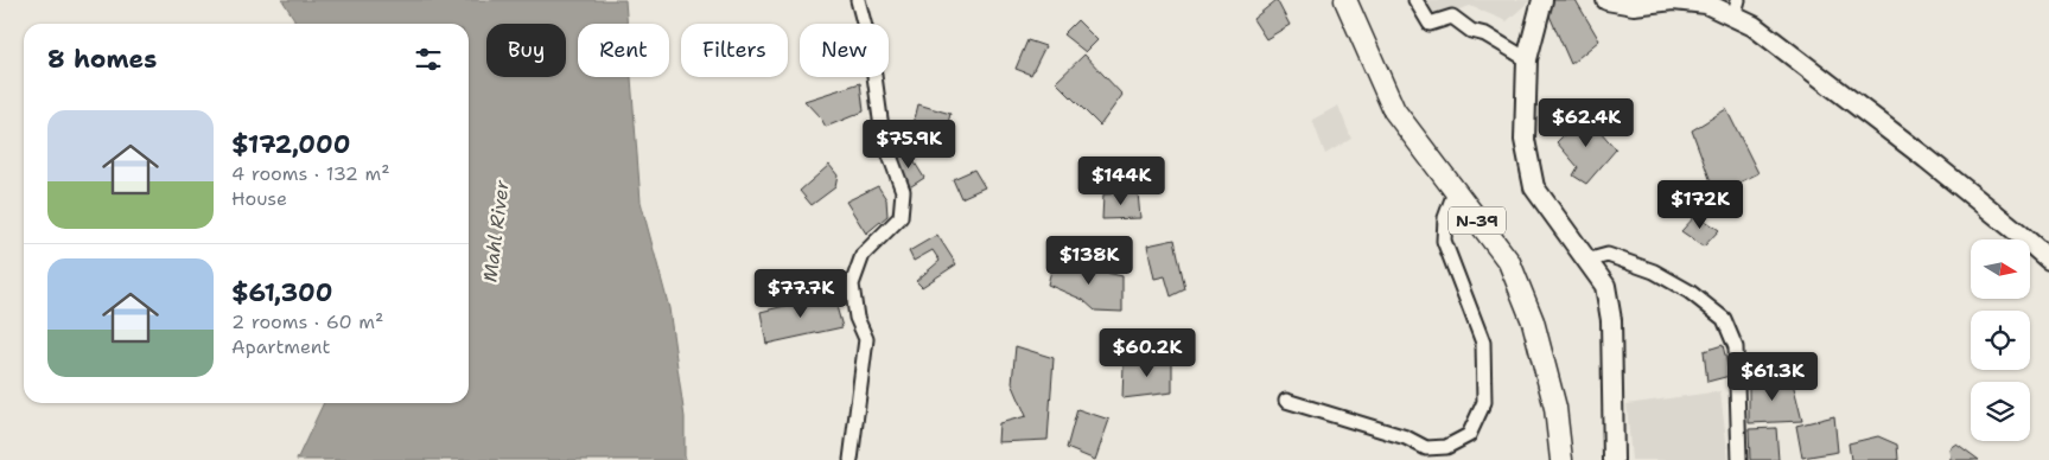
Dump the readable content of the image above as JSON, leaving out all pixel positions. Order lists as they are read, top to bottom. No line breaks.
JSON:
{"streets":{"main road":["N-39"]},"water":["Mahl River"],"north":"right","page":{"chip":["Buy","Rent","Filters","New"],"heading":"8 homes","list":[{"name":"$172,000","note":"4 rooms · 132 m² · House"},{"name":"$61,300","note":"2 rooms · 60 m² · Apartment"}],"price":["$62.4K","$75.9K","$144K","$172K","$138K","$77.7K","$60.2K","$61.3K"]}}
